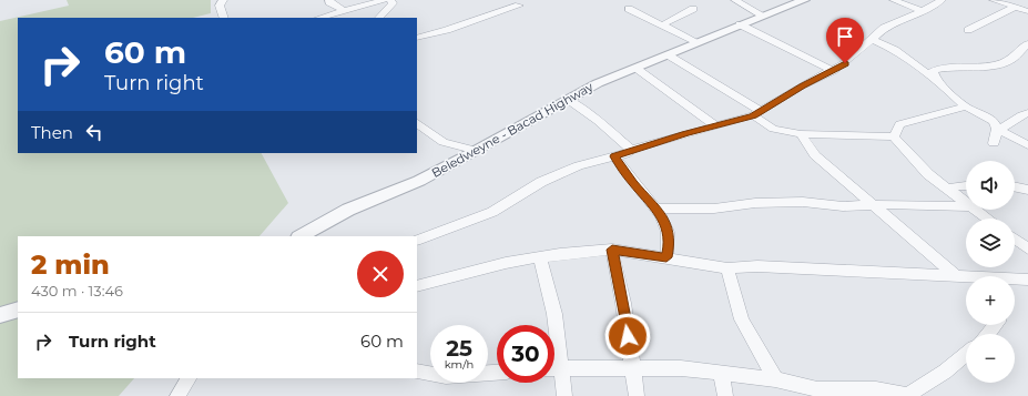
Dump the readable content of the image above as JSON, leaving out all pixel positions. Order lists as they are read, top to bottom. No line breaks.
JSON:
{"streets":{"street":["Beledweyne - Bacad Highway"]},"page":{"turn":["60 m","Turn right"],"then":"Then","map_buttons":["+","−"],"heading":["2 min","430 m · 13:46"],"list":[{"name":"Turn right","value":"60 m"}],"speed":"25 km/h","limit":"30"}}
